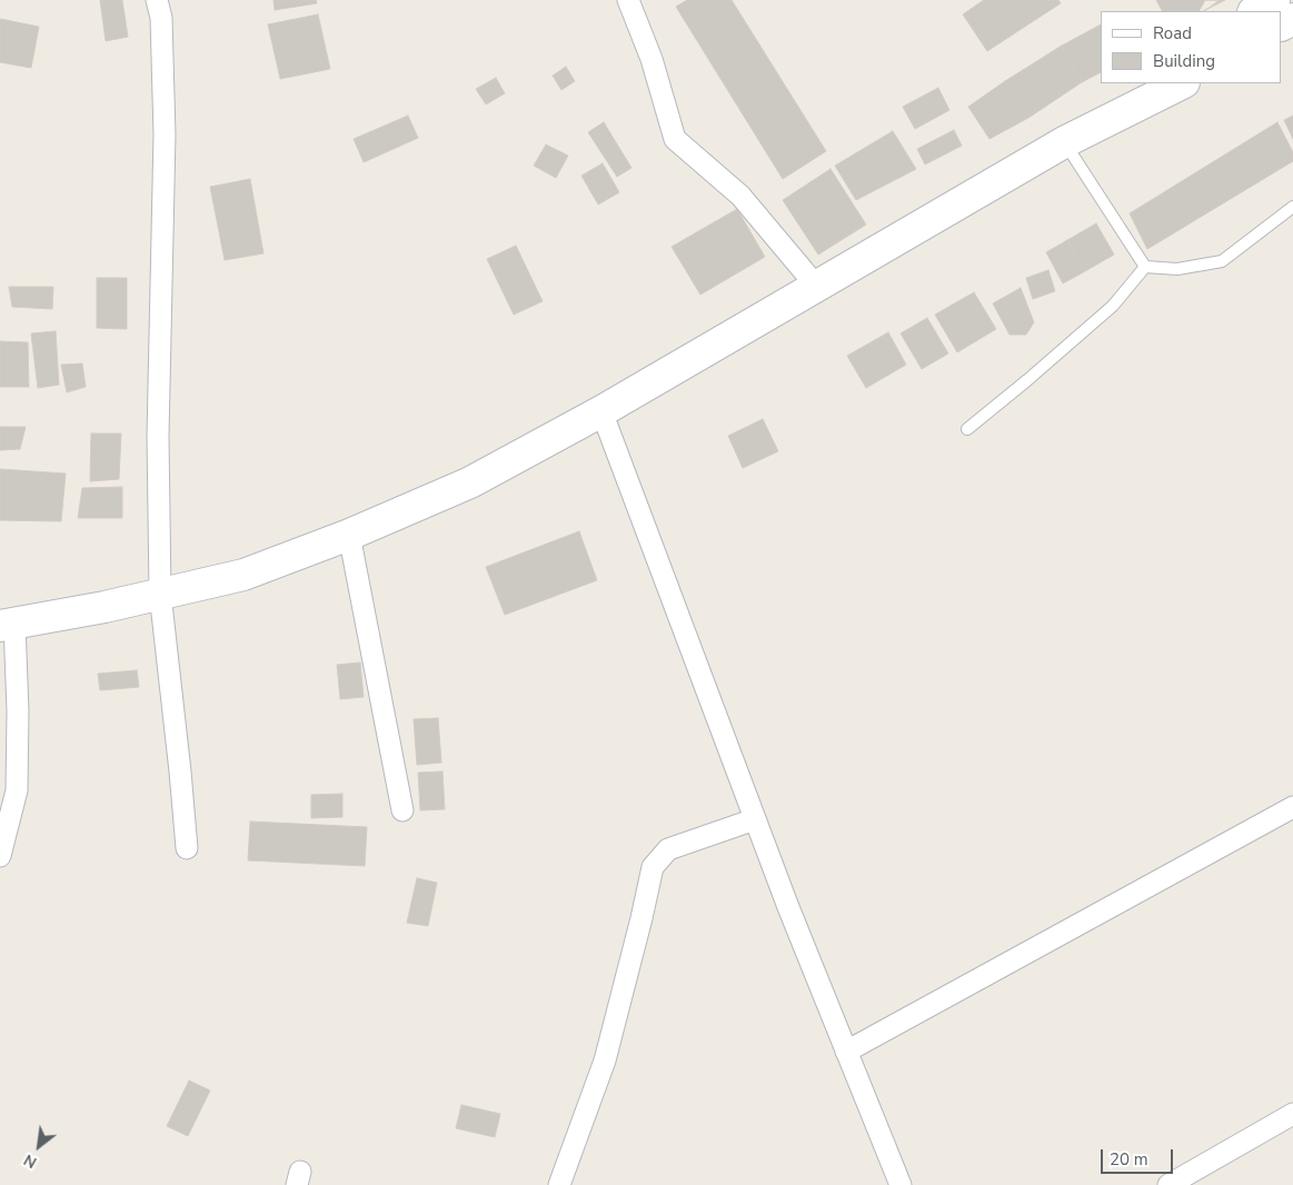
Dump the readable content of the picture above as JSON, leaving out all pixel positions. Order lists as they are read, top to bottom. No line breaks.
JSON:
{"legend":["Road","Building"],"scale_bar":"20 m","north":"bottom left"}
